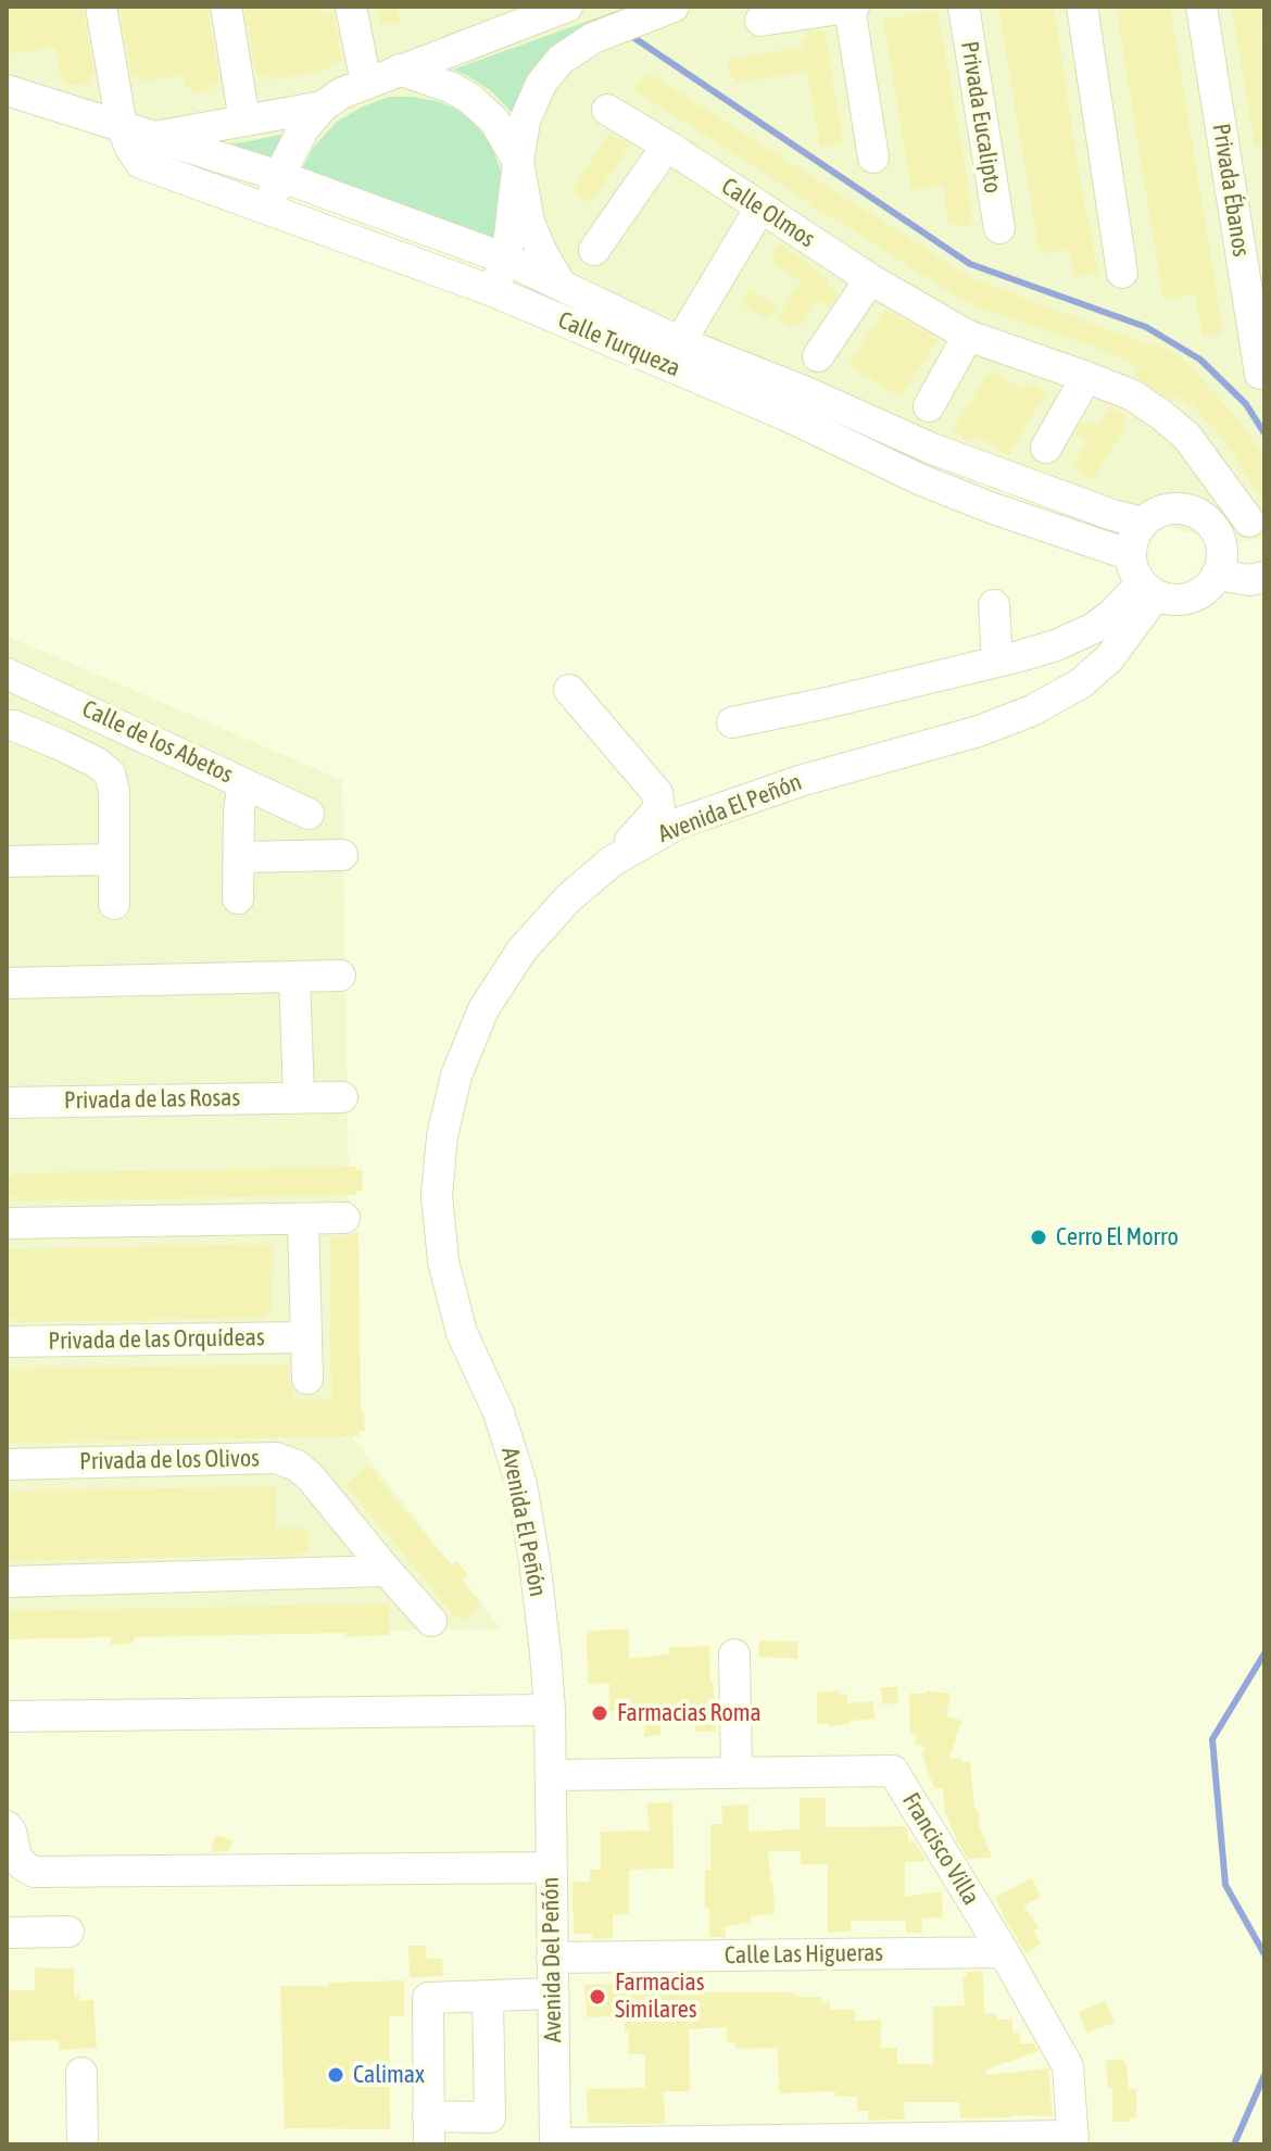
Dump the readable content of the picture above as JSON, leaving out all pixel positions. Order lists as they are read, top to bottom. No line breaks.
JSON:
{"streets":{"street":["Privada Eucalipto","Privada Ébanos","Calle Olmos","Calle Turqueza","Calle de los Abetos","Avenida El Peñón","Privada de las Rosas","Privada de las Orquídeas","Privada de los Olivos","Francisco Villa","Calle Las Higueras","Avenida Del Peñón"]},"crossings":[["Calle Turqueza","Avenida El Peñón"],["Avenida El Peñón","Francisco Villa"],["Avenida El Peñón","Avenida Del Peñón"],["Francisco Villa","Calle Las Higueras"],["Francisco Villa","Avenida Del Peñón"],["Calle Las Higueras","Avenida Del Peñón"]],"places":["Cerro El Morro","Farmacias Roma","Farmacias Similares","Calimax"]}
